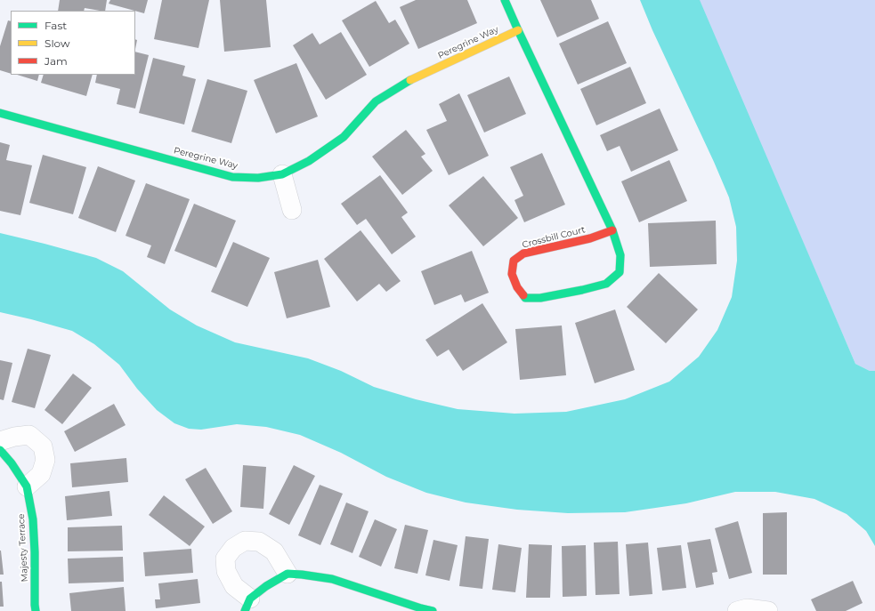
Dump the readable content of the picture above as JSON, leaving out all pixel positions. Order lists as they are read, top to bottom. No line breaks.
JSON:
{"streets":{"street":["Peregrine Way","Crossbill Court","Majesty Terrace"]},"crossings":[["Peregrine Way","Crossbill Court"]],"legend":["Fast","Slow","Jam"]}
